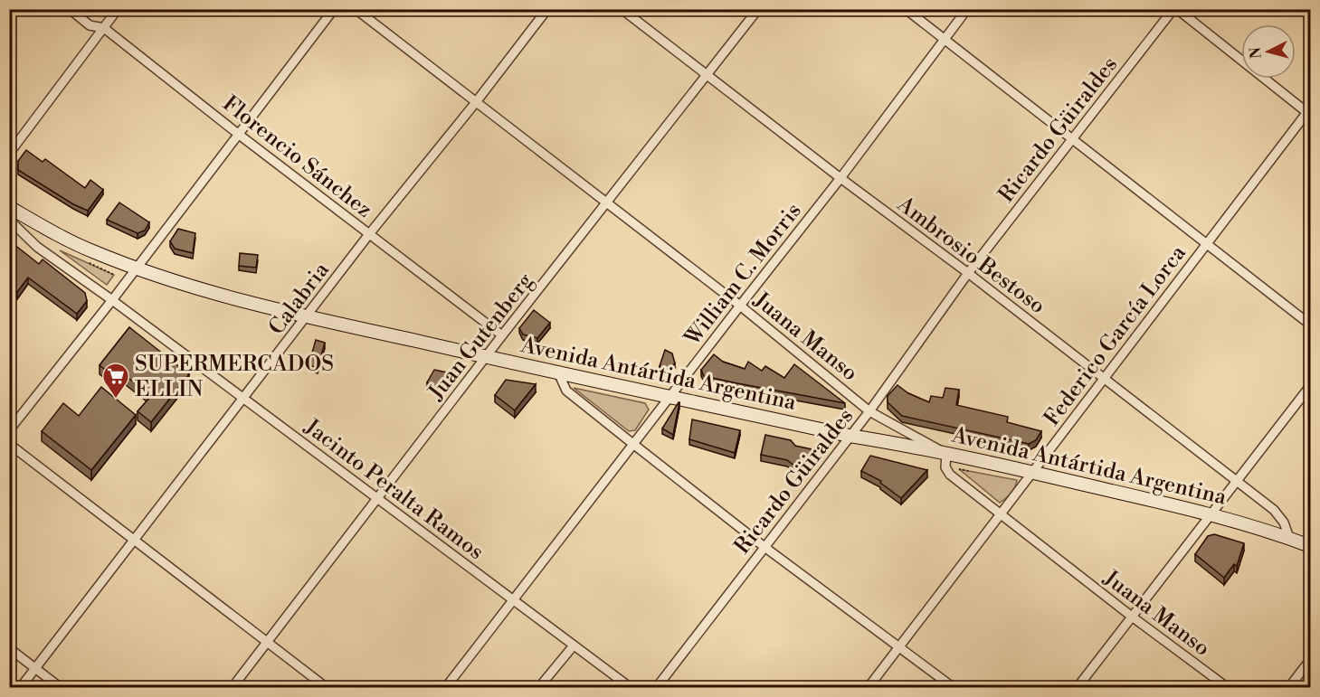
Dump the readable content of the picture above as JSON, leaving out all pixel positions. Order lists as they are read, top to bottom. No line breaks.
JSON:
{"streets":{"main road":["Avenida Antártida Argentina"],"street":["Ricardo Güiraldes","Florencio Sánchez","Ambrosio Bestoso","William C. Morris","Calabria","Federico García Lorca","Juan Gutenberg","Juana Manso","Jacinto Peralta Ramos"]},"crossings":[["Ricardo Güiraldes","Ambrosio Bestoso"],["Ricardo Güiraldes","Juana Manso"],["Ricardo Güiraldes","Avenida Antártida Argentina"],["Florencio Sánchez","Calabria"],["Florencio Sánchez","Juan Gutenberg"],["Ambrosio Bestoso","William C. Morris"],["Ambrosio Bestoso","Federico García Lorca"],["Ambrosio Bestoso","Juan Gutenberg"],["Ambrosio Bestoso","Avenida Antártida Argentina"],["William C. Morris","Juana Manso"],["William C. Morris","Avenida Antártida Argentina"],["William C. Morris","Jacinto Peralta Ramos"],["Calabria","Juana Manso"],["Calabria","Avenida Antártida Argentina"],["Calabria","Jacinto Peralta Ramos"],["Federico García Lorca","Juana Manso"],["Federico García Lorca","Avenida Antártida Argentina"],["Juan Gutenberg","Juana Manso"],["Juan Gutenberg","Avenida Antártida Argentina"],["Juan Gutenberg","Jacinto Peralta Ramos"],["Juana Manso","Avenida Antártida Argentina"]],"places":{"supermarket":["SUPERMERCADOS ELLIN"]},"north":"left"}
